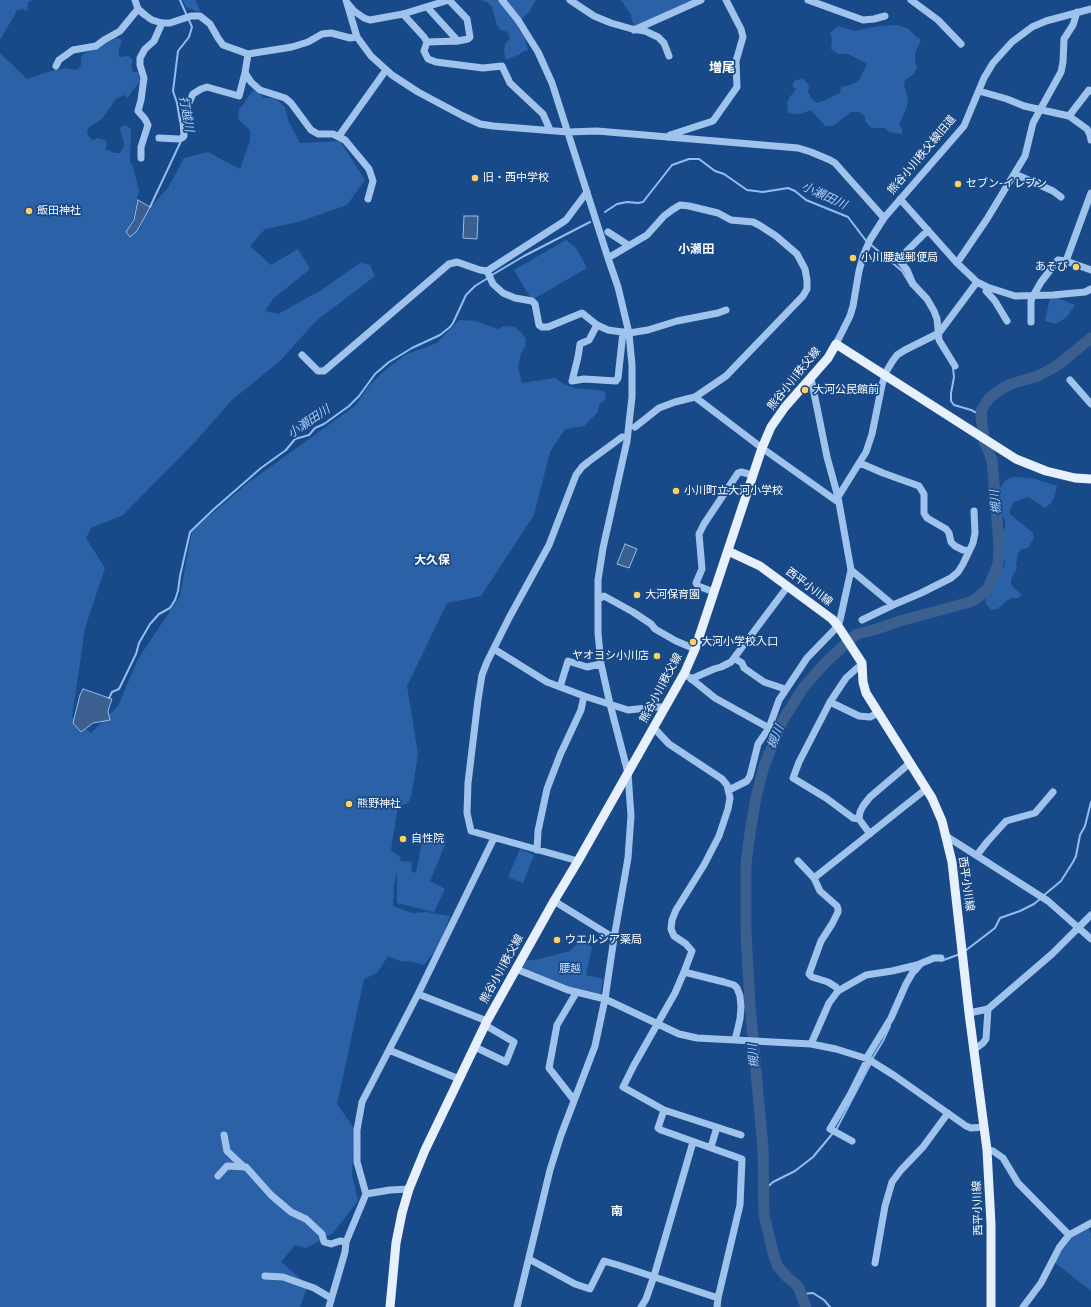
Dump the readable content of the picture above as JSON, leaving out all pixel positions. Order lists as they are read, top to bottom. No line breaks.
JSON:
{"streets":{"main road":["熊谷小川秩父線","西平小川線"],"street":["熊谷小川秩父線旧道"]},"crossings":[["熊谷小川秩父線旧道","熊谷小川秩父線"],["熊谷小川秩父線","西平小川線"]],"districts":["増尾","小瀬田","大久保","南"],"water":["打越川","小瀬田川","槻川"],"parks":["腰越"],"places":["旧・西中学校","セブン-イレブン","飯田神社","小川腰越郵便局","あそび","大河公民館前","小川町立大河小学校","大河保育園","大河小学校入口","ヤオヨシ小川店","熊野神社","自性院","ウエルシア薬局"]}
